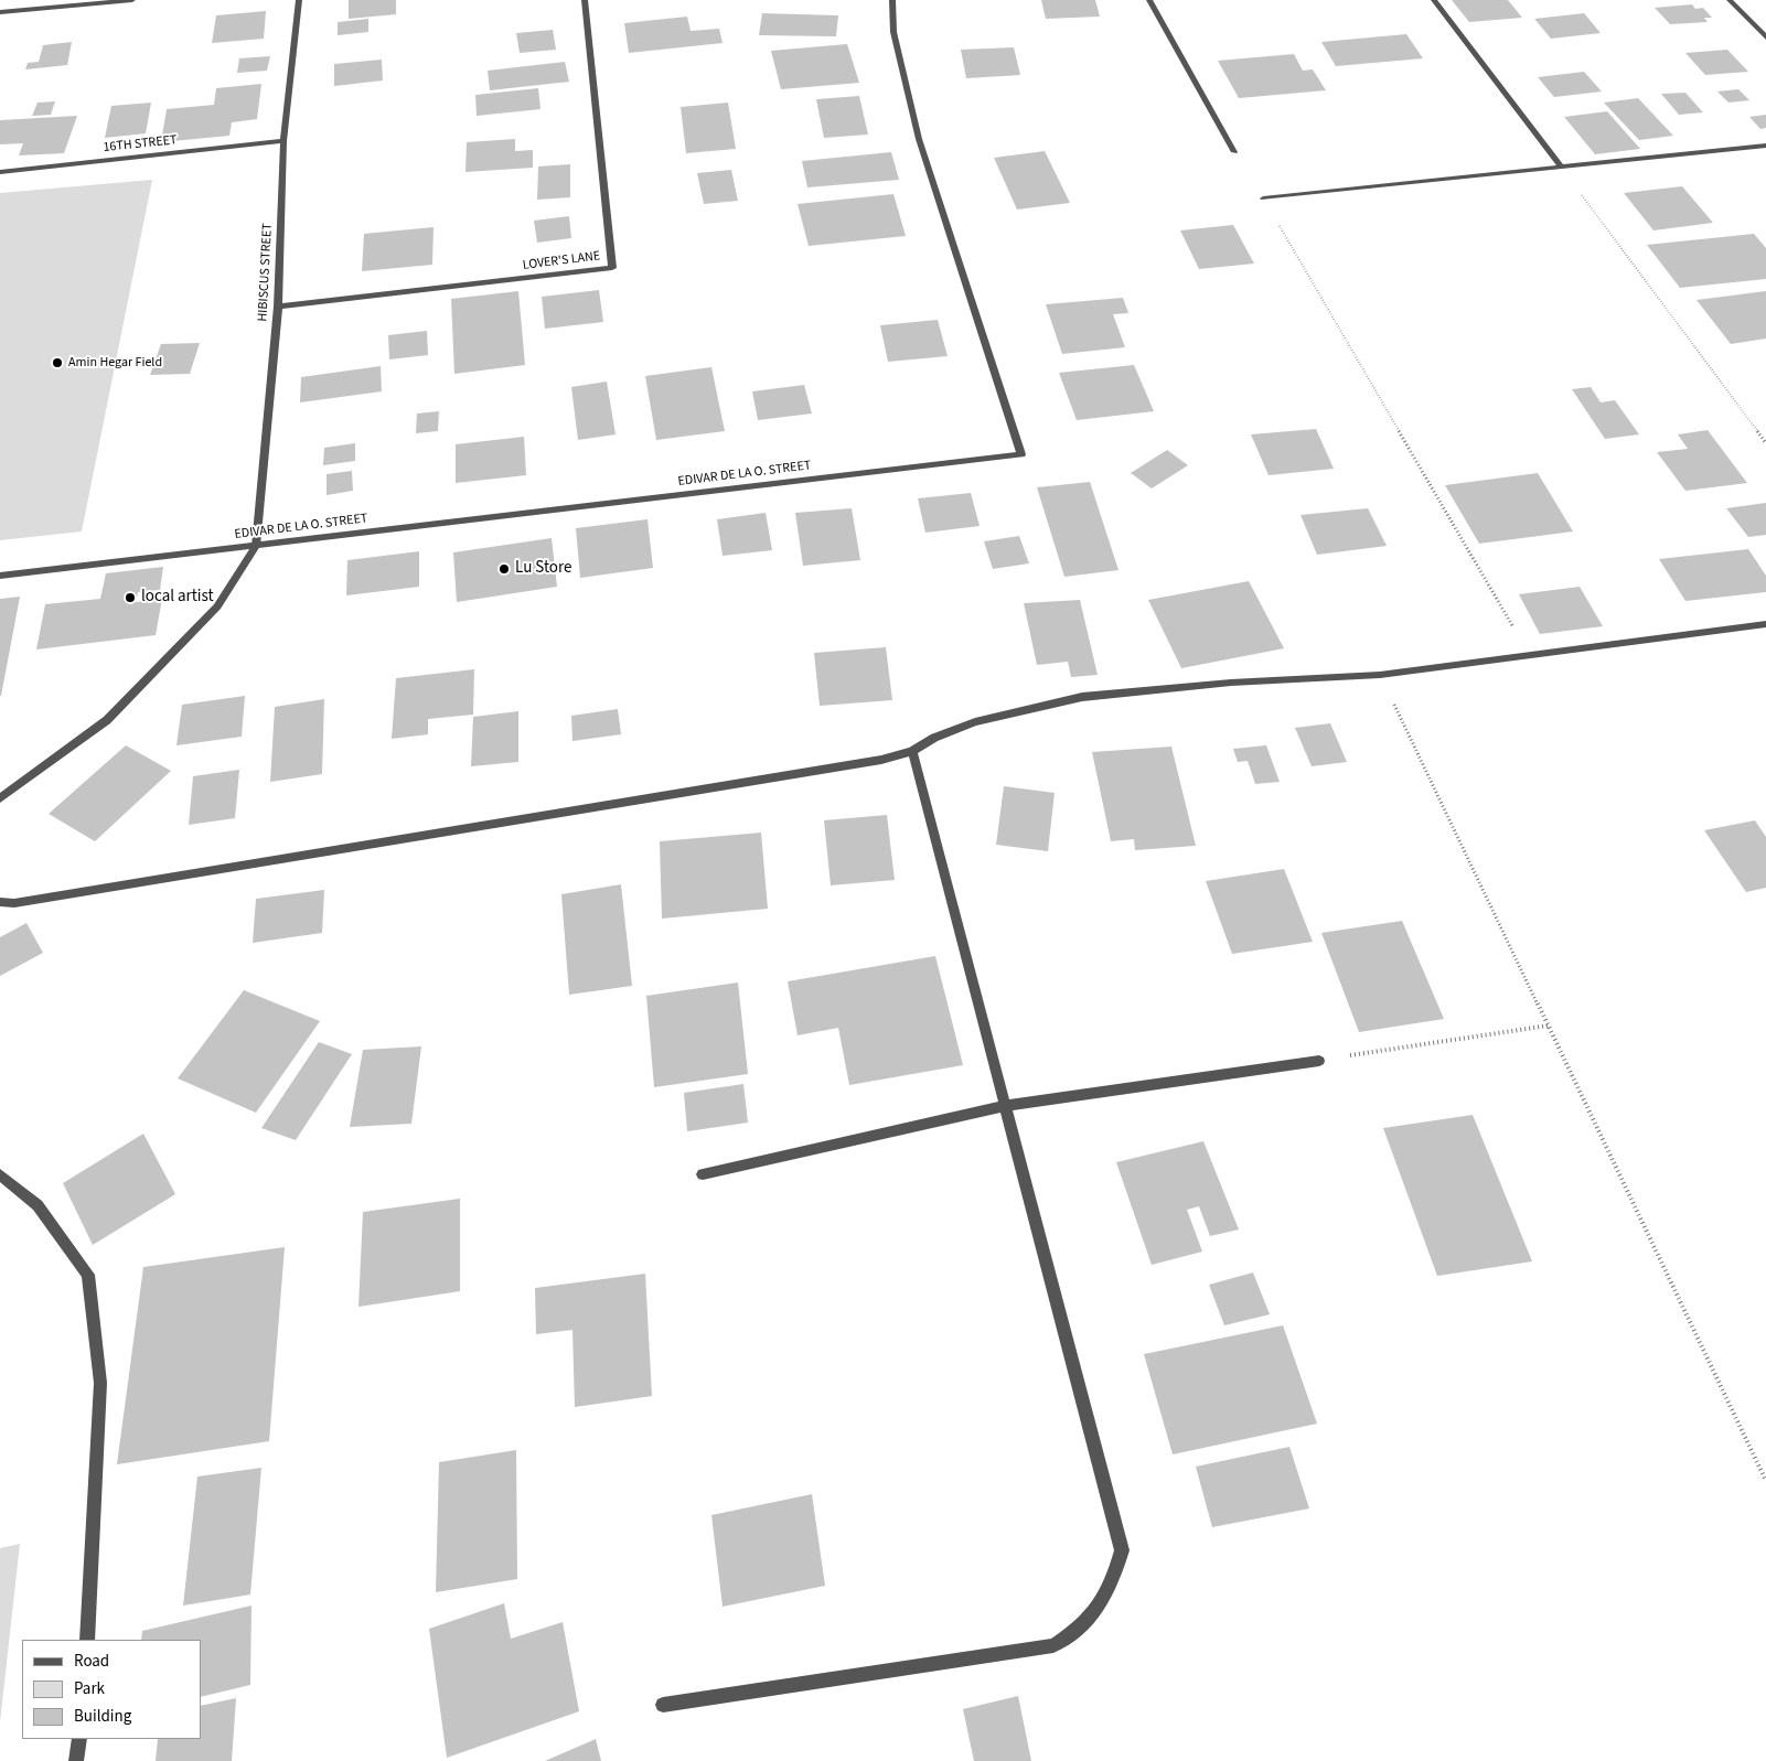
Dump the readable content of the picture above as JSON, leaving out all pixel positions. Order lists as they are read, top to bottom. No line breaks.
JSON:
{"streets":{"street":["16TH STREET","LOVER'S LANE","HIBISCUS STREET","EDIVAR DE LA O. STREET"]},"crossings":[["16TH STREET","HIBISCUS STREET"],["LOVER'S LANE","HIBISCUS STREET"],["HIBISCUS STREET","EDIVAR DE LA O. STREET"]],"places":["Amin Hegar Field","Lu Store","local artist"],"legend":["Road","Park","Building"]}
